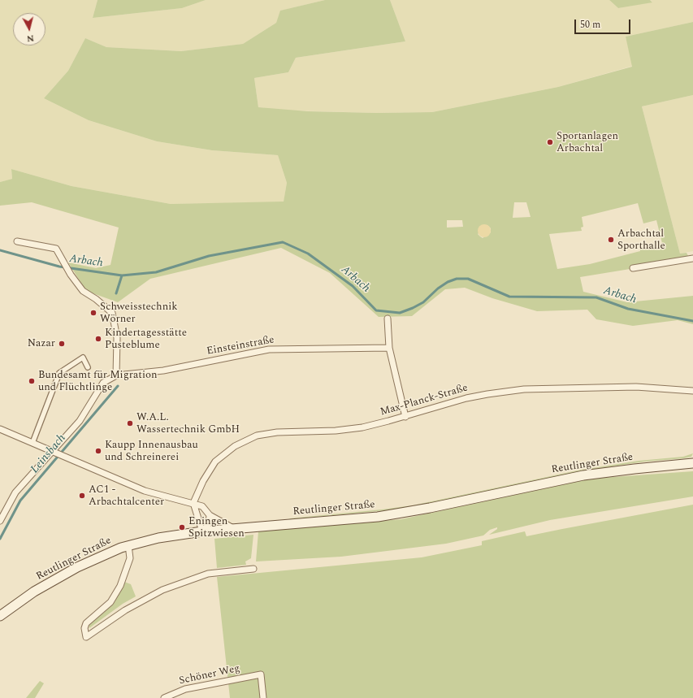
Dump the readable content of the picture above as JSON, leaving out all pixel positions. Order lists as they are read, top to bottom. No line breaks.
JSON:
{"streets":{"main road":["Reutlinger Straße"],"street":["Einsteinstraße","Max-Planck-Straße","Schöner Weg"]},"water":["Arbach","Leinsbach"],"places":["Sportanlagen Arbachtal","Arbachtal Sporthalle","Schweisstechnik Wörner","Kindertagesstätte Pusteblume","Nazar","Bundesamt für Migration und Flüchtlinge","W.A.L. Wassertechnik GmbH","Kaupp Innenausbau und Schreinerei","AC1 - Arbachtalcenter","Eningen Spitzwiesen"],"scale_bar":"50 m","north":"bottom"}
